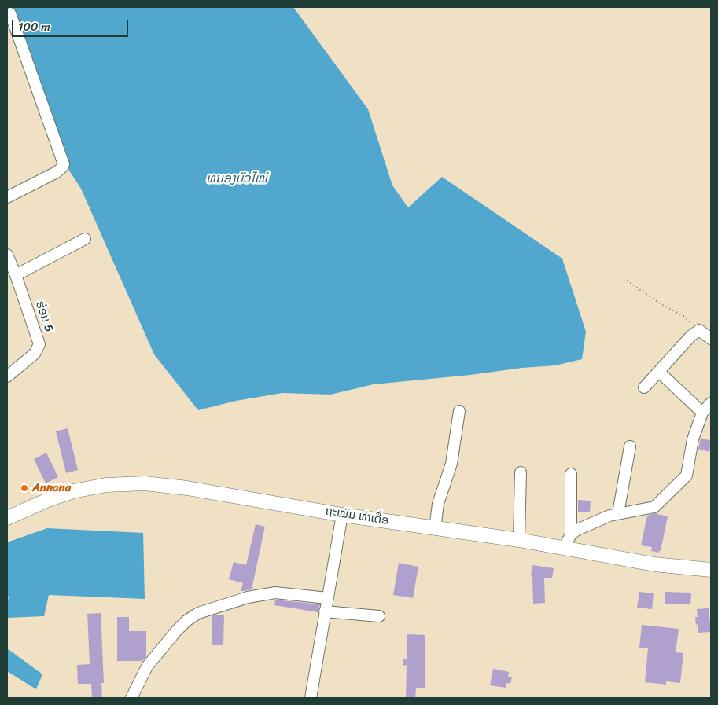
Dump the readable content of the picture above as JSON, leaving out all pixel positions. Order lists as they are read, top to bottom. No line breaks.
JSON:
{"streets":{"main road":["ຖະໝົນ ທ່າເດື່ອ"],"street":["ຮ່ອມ 5"]},"water":["ຫນອງບົວໄໝ່"],"places":["Annana"],"scale_bar":"100 m"}
